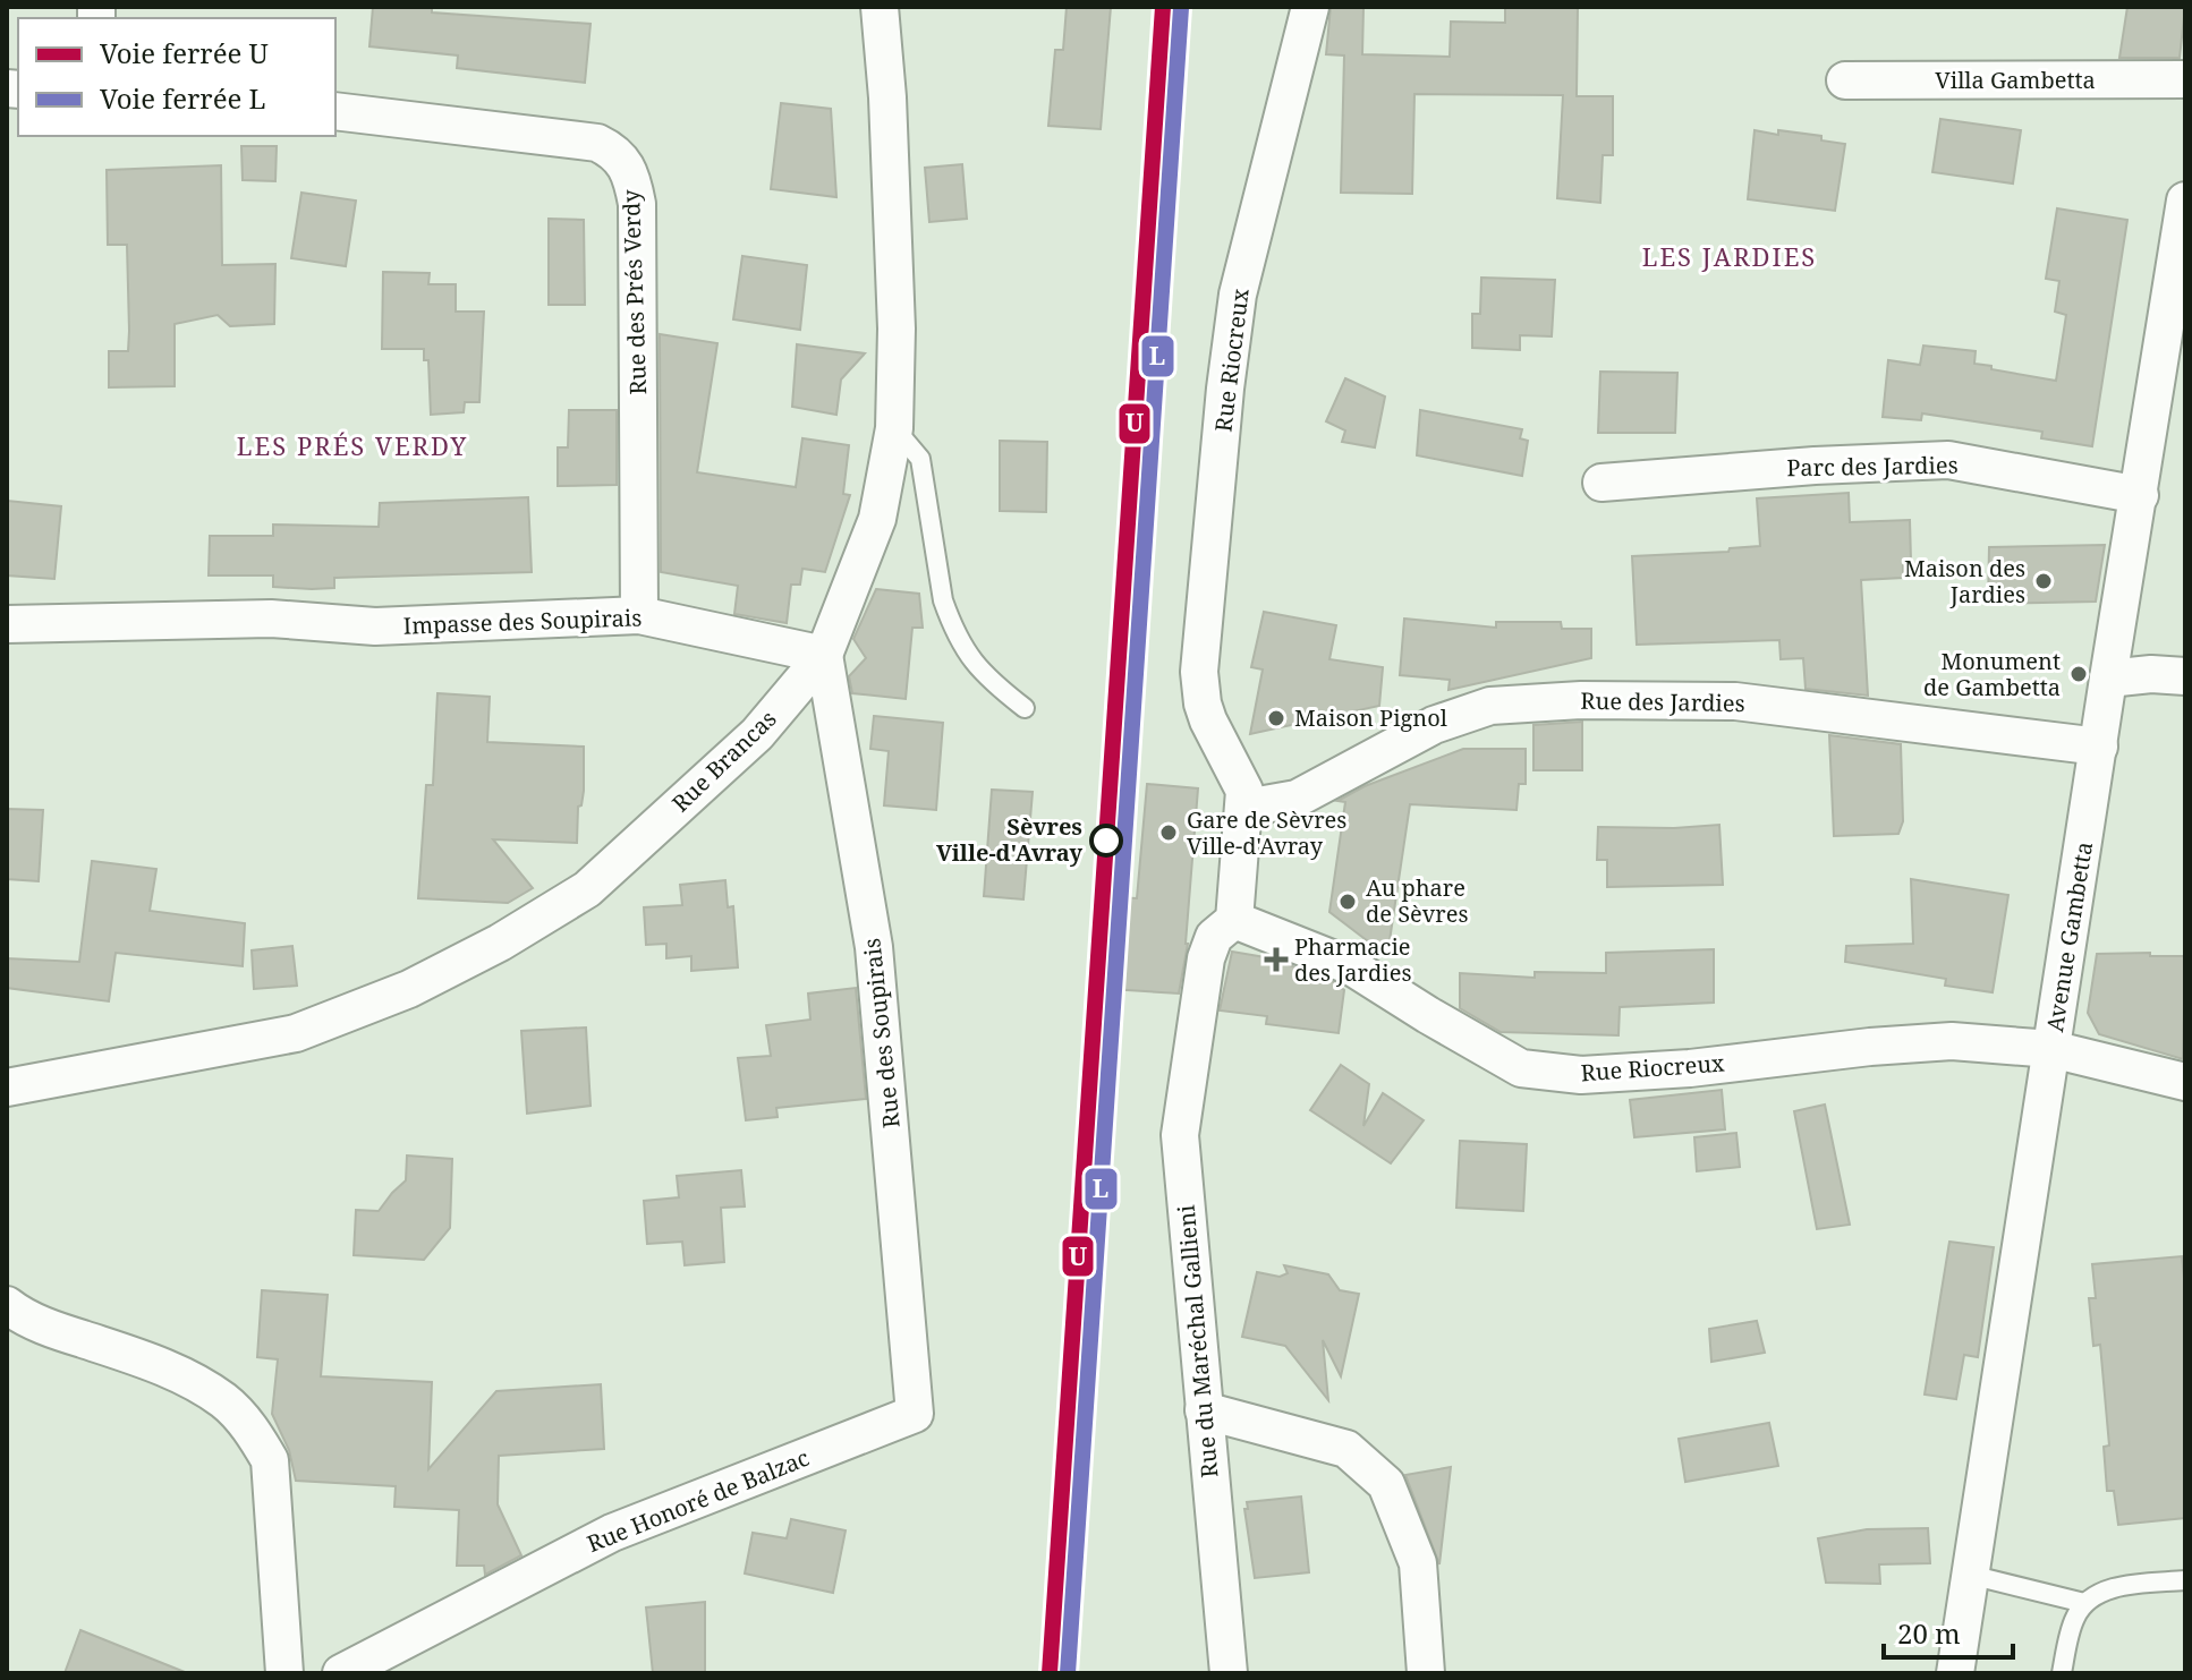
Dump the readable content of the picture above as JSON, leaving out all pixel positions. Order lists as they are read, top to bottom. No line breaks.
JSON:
{"streets":{"street":["Villa Gambetta","Rue des Prés Verdy","Rue Riocreux","Parc des Jardies","Impasse des Soupirais","Rue des Jardies","Rue Brancas","Avenue Gambetta","Rue des Soupirais","Rue du Maréchal Gallieni","Rue Honoré de Balzac"]},"crossings":[["Rue des Prés Verdy","Impasse des Soupirais"],["Rue Riocreux","Rue des Jardies"],["Rue Riocreux","Avenue Gambetta"],["Rue Riocreux","Rue du Maréchal Gallieni"],["Parc des Jardies","Avenue Gambetta"],["Impasse des Soupirais","Rue Brancas"],["Impasse des Soupirais","Rue des Soupirais"],["Rue des Jardies","Avenue Gambetta"],["Rue Brancas","Rue des Soupirais"],["Rue des Soupirais","Rue Honoré de Balzac"]],"districts":["LES JARDIES","LES PRÉS VERDY"],"places":{"other":["Maison des Jardies","Monument de Gambetta","Maison Pignol","Gare de Sèvres Ville-d'Avray","Sèvres Ville-d'Avray","Au phare de Sèvres"],"health":["Pharmacie des Jardies"]},"lines":["rail line U","rail line L"],"legend":["Voie ferrée U","Voie ferrée L"],"scale_bar":"20 m"}
